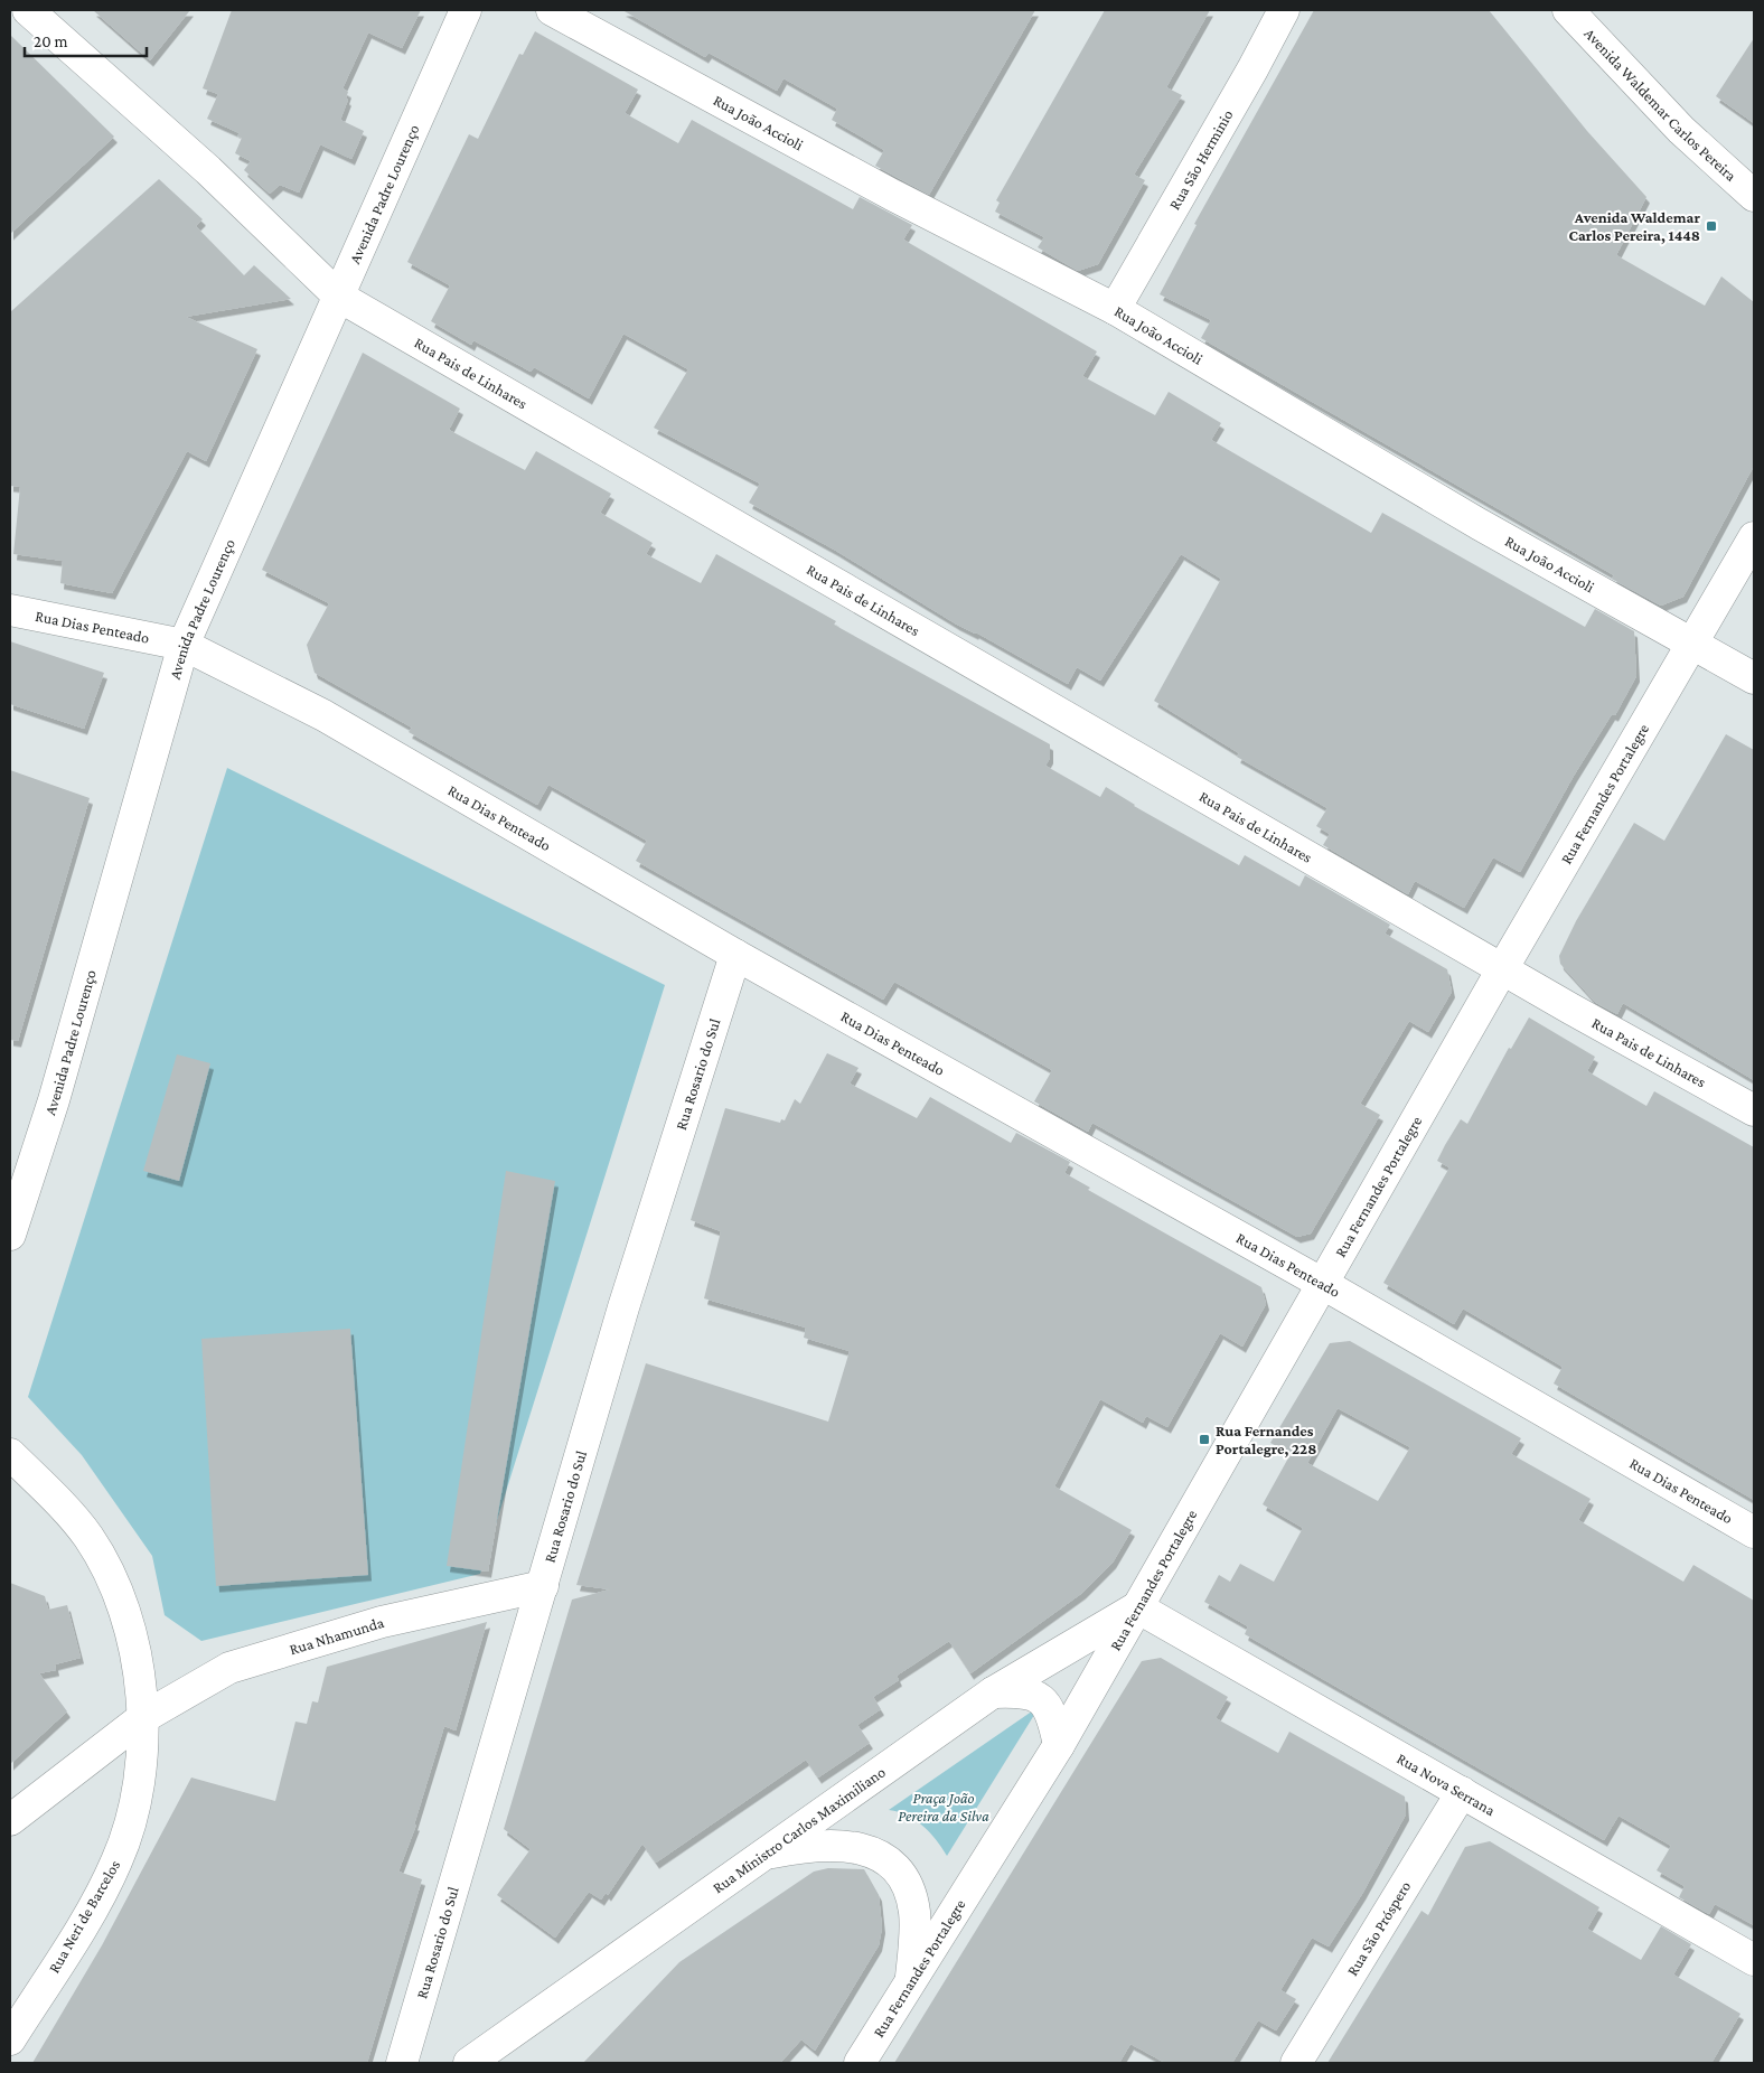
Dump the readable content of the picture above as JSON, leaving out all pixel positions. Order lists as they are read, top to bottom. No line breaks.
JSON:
{"streets":{"street":["Avenida Waldemar Carlos Pereira","Rua João Accioli","Rua São Herminio","Avenida Padre Lourenço","Rua Pais de Linhares","Rua Dias Penteado","Rua Fernandes Portalegre","Rua Rosario do Sul","Rua Nhamunda","Rua Nova Serrana","Rua Ministro Carlos Maximiliano","Rua Neri de Barcelos","Rua São Próspero"]},"crossings":[["Rua João Accioli","Rua São Herminio"],["Rua João Accioli","Rua Fernandes Portalegre"],["Avenida Padre Lourenço","Rua Pais de Linhares"],["Avenida Padre Lourenço","Rua Dias Penteado"],["Rua Pais de Linhares","Rua Fernandes Portalegre"],["Rua Dias Penteado","Rua Fernandes Portalegre"],["Rua Dias Penteado","Rua Rosario do Sul"],["Rua Fernandes Portalegre","Rua Nova Serrana"],["Rua Fernandes Portalegre","Rua Ministro Carlos Maximiliano"],["Rua Rosario do Sul","Rua Nhamunda"],["Rua Nhamunda","Rua Neri de Barcelos"],["Rua Nova Serrana","Rua Ministro Carlos Maximiliano"],["Rua Nova Serrana","Rua São Próspero"]],"parks":["Praça João Pereira da Silva"],"places":{"transit":["Avenida Waldemar Carlos Pereira, 1448","Rua Fernandes Portalegre, 228"]},"scale_bar":"20 m"}
